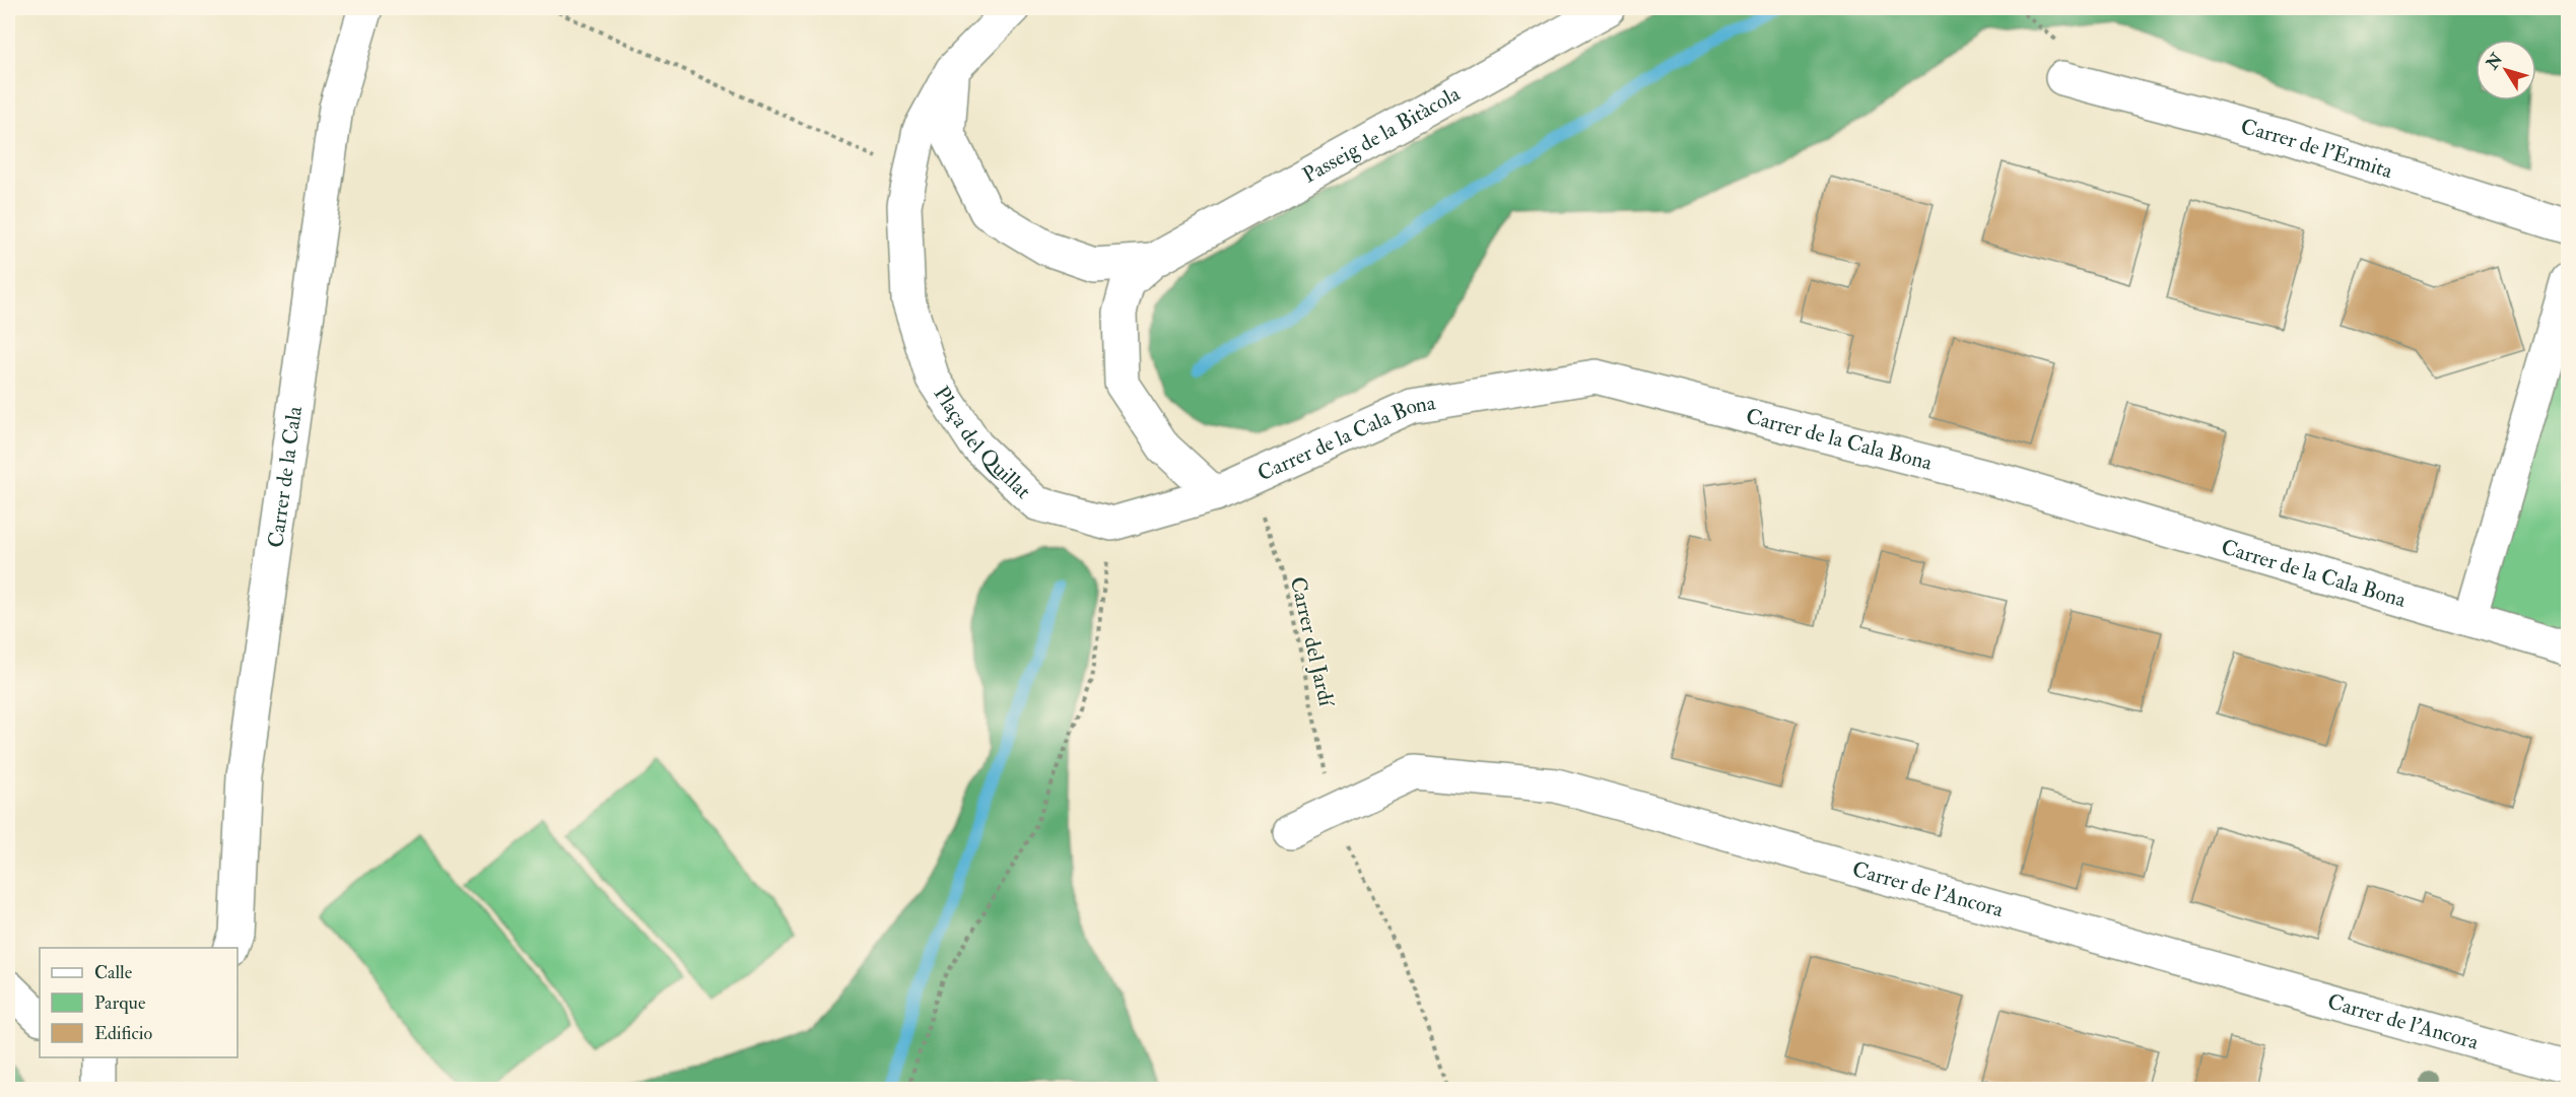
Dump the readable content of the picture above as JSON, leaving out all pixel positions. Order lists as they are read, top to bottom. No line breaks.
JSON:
{"streets":{"street":["Passeig de la Bitàcola","Carrer de l'Ermita","Carrer de la Cala Bona","Plaça del Quillat","Carrer de la Cala","Carrer de l'Ancora"],"path":["Carrer del Jardí"]},"legend":["Calle","Parque","Edificio"],"north":"top left"}
